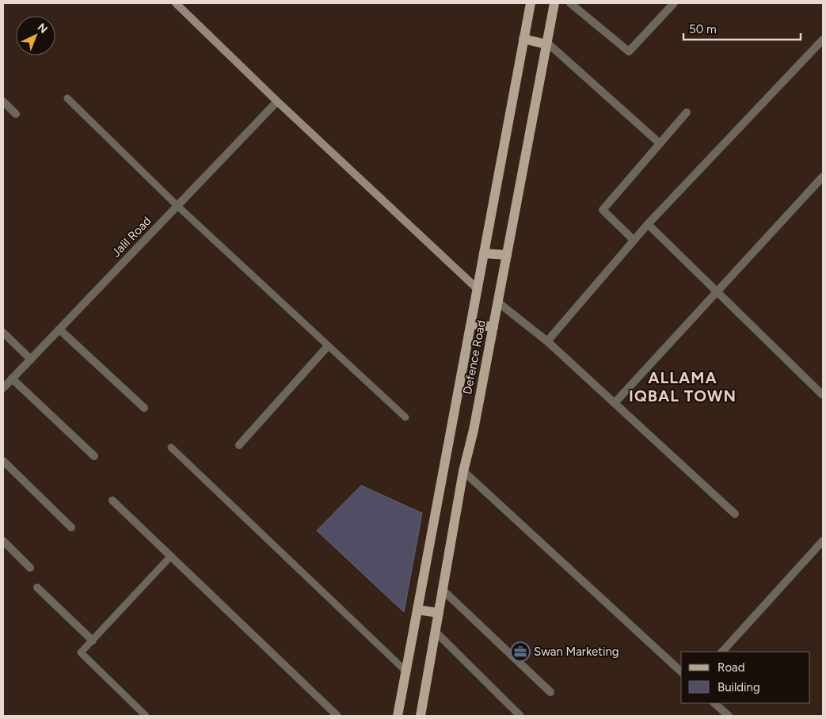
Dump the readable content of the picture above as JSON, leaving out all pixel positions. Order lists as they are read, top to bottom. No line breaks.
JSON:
{"streets":{"main road":["Defence Road"],"street":["Jalil Road"]},"districts":["ALLAMA IQBAL TOWN"],"places":{"office":["Swan Marketing"]},"legend":["Road","Building"],"scale_bar":"50 m","north":"top right"}
